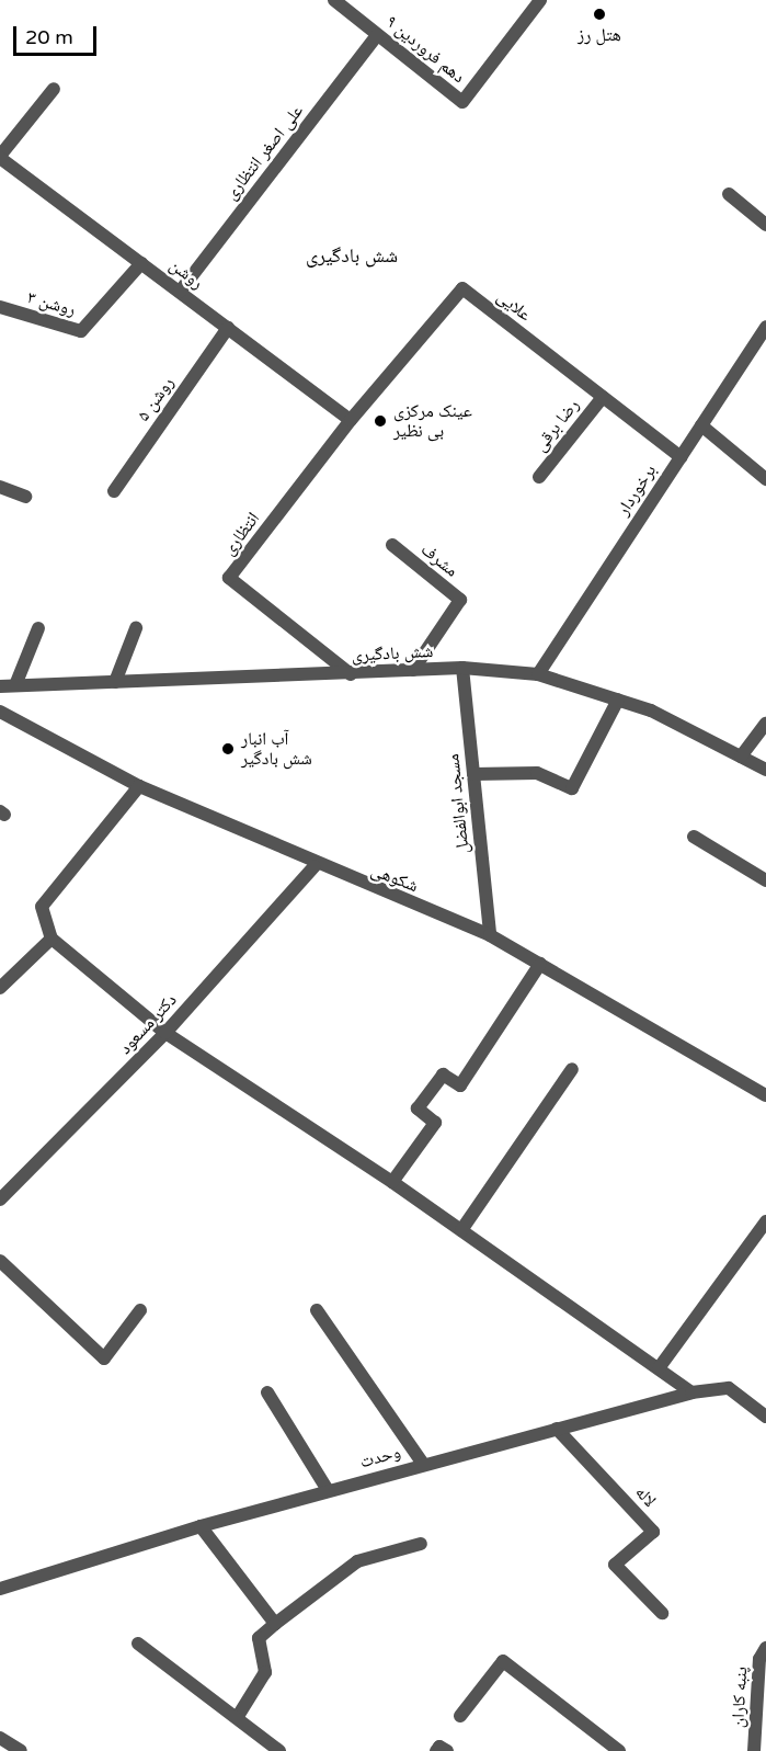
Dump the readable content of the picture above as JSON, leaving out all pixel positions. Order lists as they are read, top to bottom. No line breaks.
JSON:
{"streets":{"street":["دهم فروردین ۹","علی اصغر انتظاری","روشن","روشن ۳","علایی","روشن ۵","رضا برقی","برخوردار","انتظاری","مشرف","شش بادگیری","مسجد ابوالفضل","شکوهی","دکتر مسعود","وحدت","لاله","پنبه کاران"]},"crossings":[["دهم فروردین ۹","علی اصغر انتظاری"],["علی اصغر انتظاری","روشن"],["روشن","روشن ۳"],["روشن","علایی"],["روشن","روشن ۵"],["روشن","انتظاری"],["علایی","رضا برقی"],["علایی","برخوردار"],["علایی","انتظاری"],["برخوردار","شش بادگیری"],["انتظاری","شش بادگیری"],["مشرف","شش بادگیری"],["شش بادگیری","مسجد ابوالفضل"],["مسجد ابوالفضل","شکوهی"],["شکوهی","دکتر مسعود"],["وحدت","لاله"]],"districts":["شش بادگیری"],"places":["هتل رز","عینک مرکزی بی نظیر","آب انبار شش بادگیر"],"scale_bar":"20 m"}
